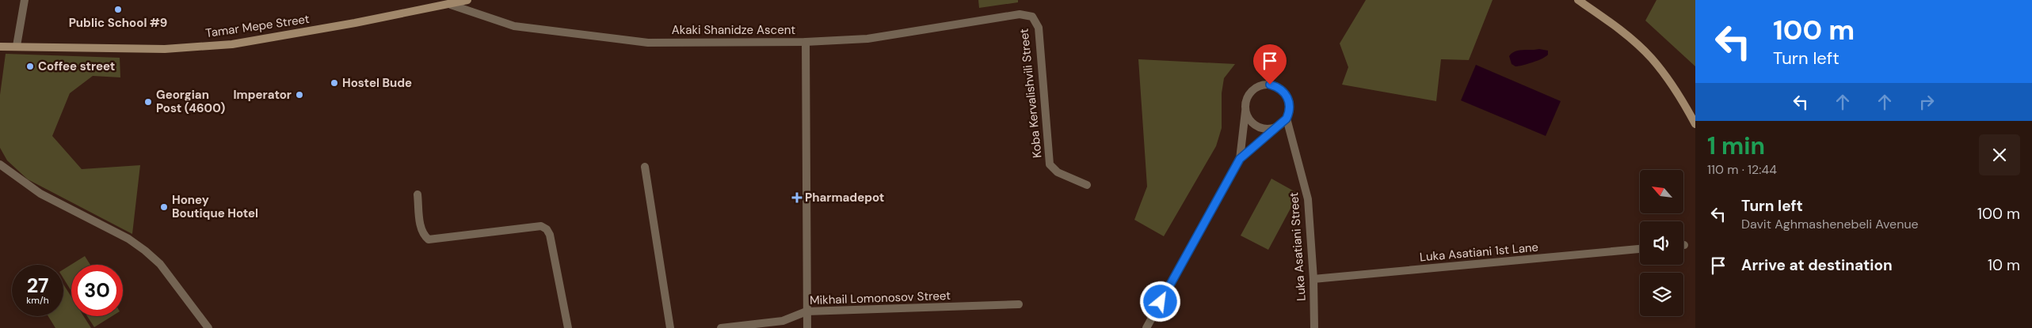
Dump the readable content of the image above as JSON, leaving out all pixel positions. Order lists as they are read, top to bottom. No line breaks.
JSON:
{"streets":{"main road":["Tamar Mepe Street"],"street":["Akaki Shanidze Ascent","Koba Kervalishvili Street","Luka Asatiani Street","Luka Asatiani 1st Lane","Mikhail Lomonosov Street"]},"crossings":[["Tamar Mepe Street","Akaki Shanidze Ascent"],["Akaki Shanidze Ascent","Koba Kervalishvili Street"],["Akaki Shanidze Ascent","Mikhail Lomonosov Street"],["Luka Asatiani Street","Luka Asatiani 1st Lane"]],"places":{"other":["Public School #9","Coffee street","Hostel Bude","Imperator","Georgian Post (4600)","Honey Boutique Hotel"],"health":["Pharmadepot"]},"north":"top left","page":{"turn":["100 m","Turn left"],"heading":["1 min","110 m · 12:44"],"list":[{"name":"Turn left","note":"Davit Aghmashenebeli Avenue","value":"100 m"},{"name":"Arrive at destination","value":"10 m"}],"speed":"27 km/h","limit":"30"}}
